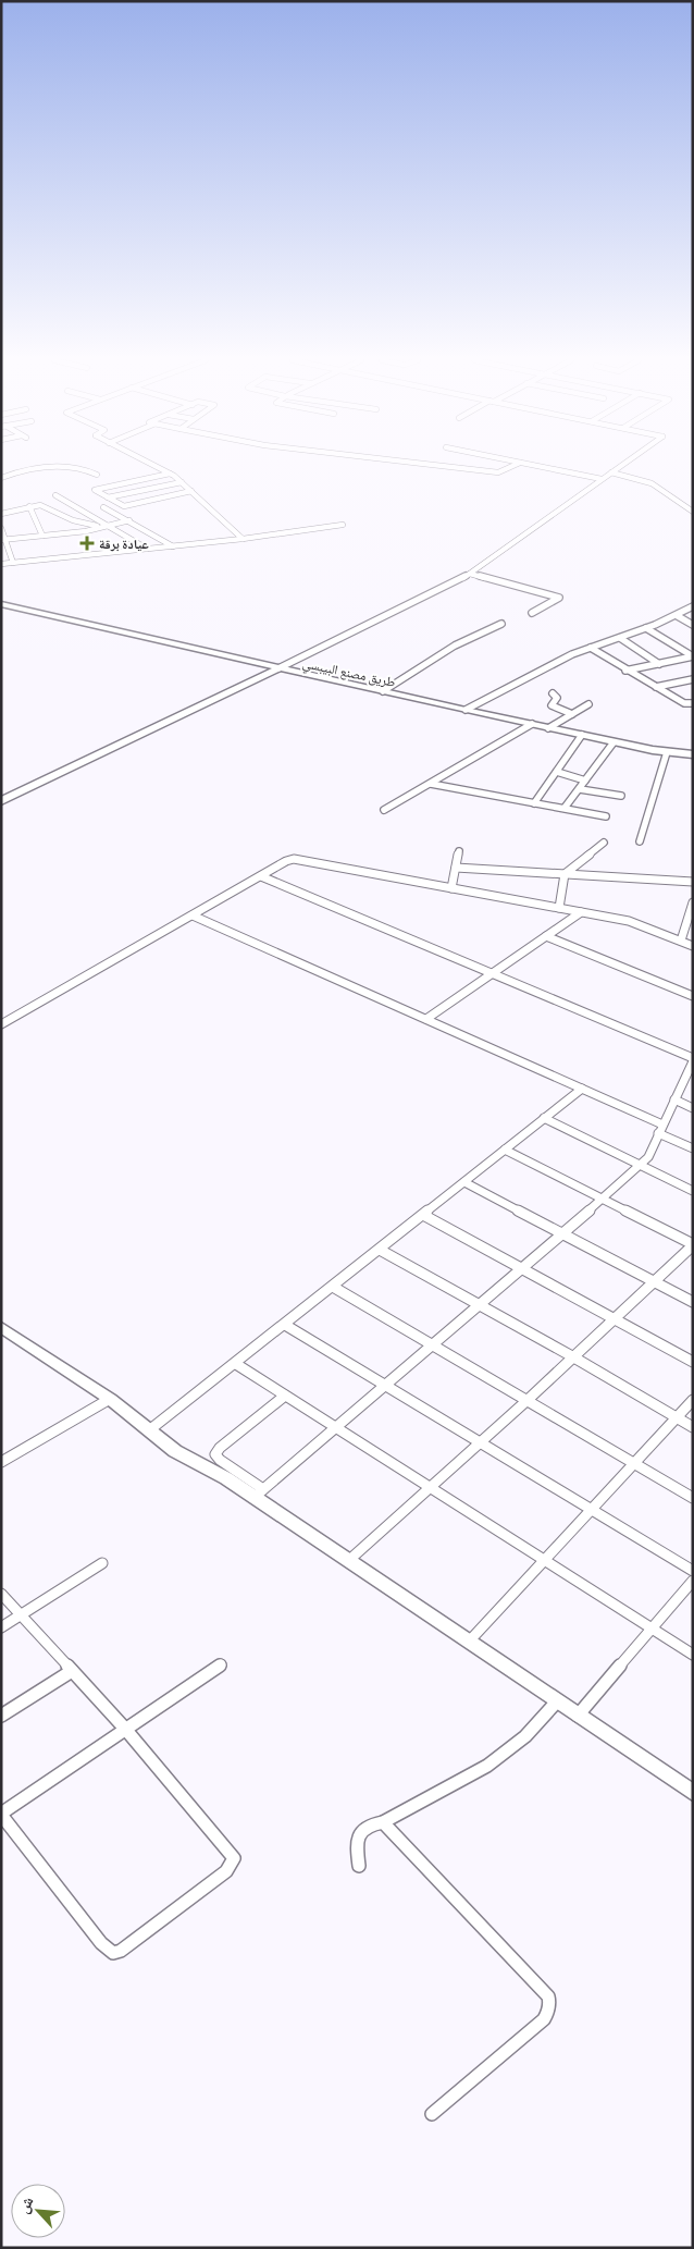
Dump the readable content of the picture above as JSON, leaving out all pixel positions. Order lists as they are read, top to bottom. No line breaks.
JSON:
{"streets":{"street":["طريق مصنع البيبسي"]},"places":{"health":["عيادة برقة"]},"north":"top left"}
